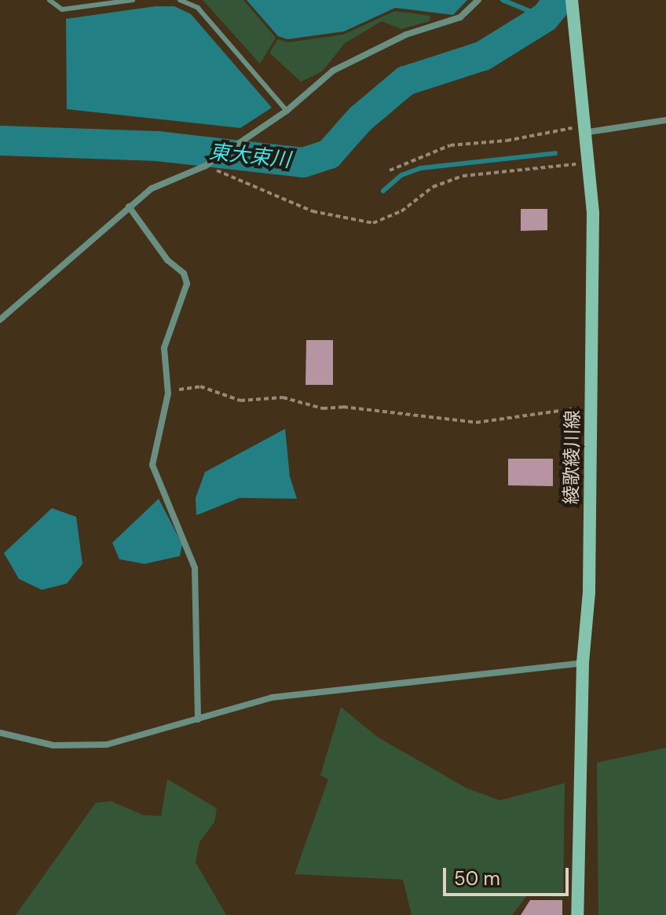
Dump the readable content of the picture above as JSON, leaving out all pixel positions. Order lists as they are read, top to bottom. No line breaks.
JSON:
{"streets":{"main road":["綾歌綾川線"]},"water":["東大束川"],"scale_bar":"50 m"}
